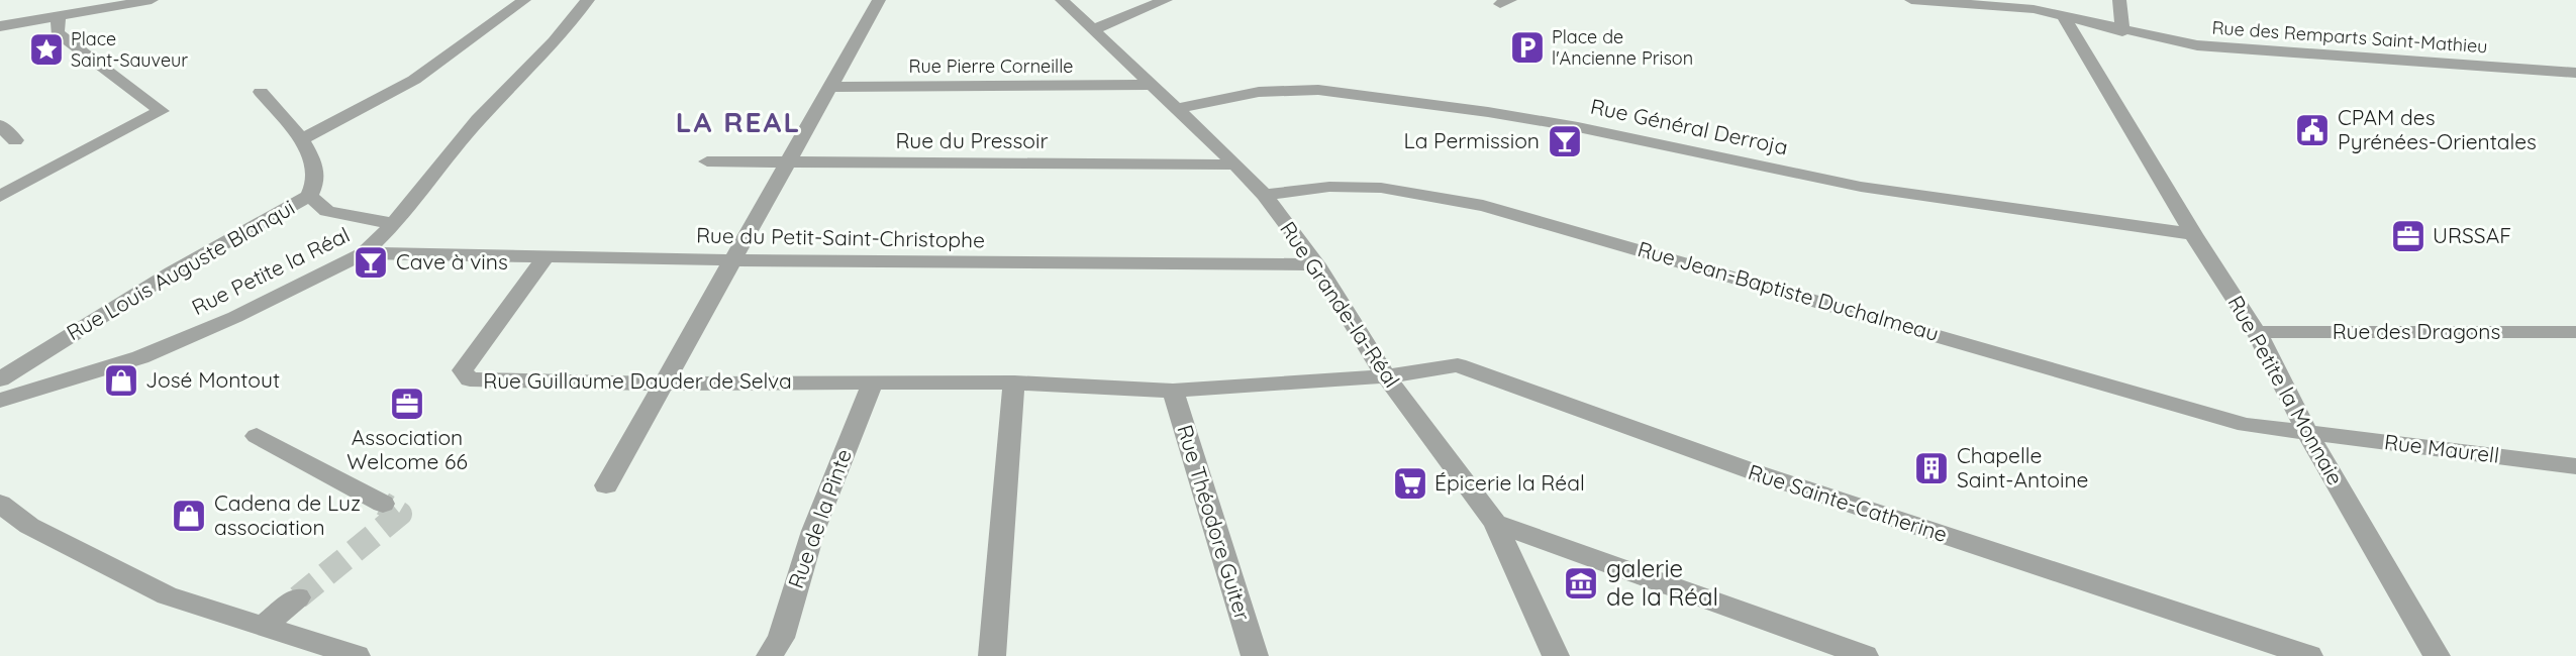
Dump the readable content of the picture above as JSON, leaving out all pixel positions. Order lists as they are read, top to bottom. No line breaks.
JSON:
{"streets":{"street":["Rue des Remparts Saint-Mathieu","Rue Pierre Corneille","Rue Général Derroja","Rue du Pressoir","Rue du Petit-Saint-Christophe","Rue Louis Auguste Blanqui","Rue Petite la Réal","Rue Jean-Baptiste Duchalmeau","Rue Grande-la-Réal","Rue des Dragons","Rue Guillaume Dauder de Selva","Rue Petite la Monnaie","Rue Maurell","Rue Sainte-Catherine","Rue de la Pinte","Rue Théodore Guiter"]},"crossings":[["Rue des Remparts Saint-Mathieu","Rue Petite la Monnaie"],["Rue Pierre Corneille","Rue Grande-la-Réal"],["Rue Général Derroja","Rue Grande-la-Réal"],["Rue Général Derroja","Rue Petite la Monnaie"],["Rue du Pressoir","Rue Grande-la-Réal"],["Rue du Petit-Saint-Christophe","Rue Petite la Réal"],["Rue du Petit-Saint-Christophe","Rue Grande-la-Réal"],["Rue du Petit-Saint-Christophe","Rue Guillaume Dauder de Selva"],["Rue Jean-Baptiste Duchalmeau","Rue Grande-la-Réal"],["Rue Jean-Baptiste Duchalmeau","Rue Petite la Monnaie"],["Rue Jean-Baptiste Duchalmeau","Rue Maurell"],["Rue Grande-la-Réal","Rue Sainte-Catherine"],["Rue des Dragons","Rue Petite la Monnaie"],["Rue Guillaume Dauder de Selva","Rue de la Pinte"],["Rue Petite la Monnaie","Rue Maurell"]],"districts":["LA REAL"],"places":{"parking":["Place de l'Ancienne Prison"],"place":["Place Saint-Sauveur"],"public building":["CPAM des Pyrénées-Orientales"],"bar":["La Permission","Cave à vins"],"office":["URSSAF","Association Welcome 66"],"shop":["José Montout","Cadena de Luz association"],"building":["Chapelle Saint-Antoine"],"supermarket":["Épicerie la Réal"],"museum":["galerie de la Réal"]}}
